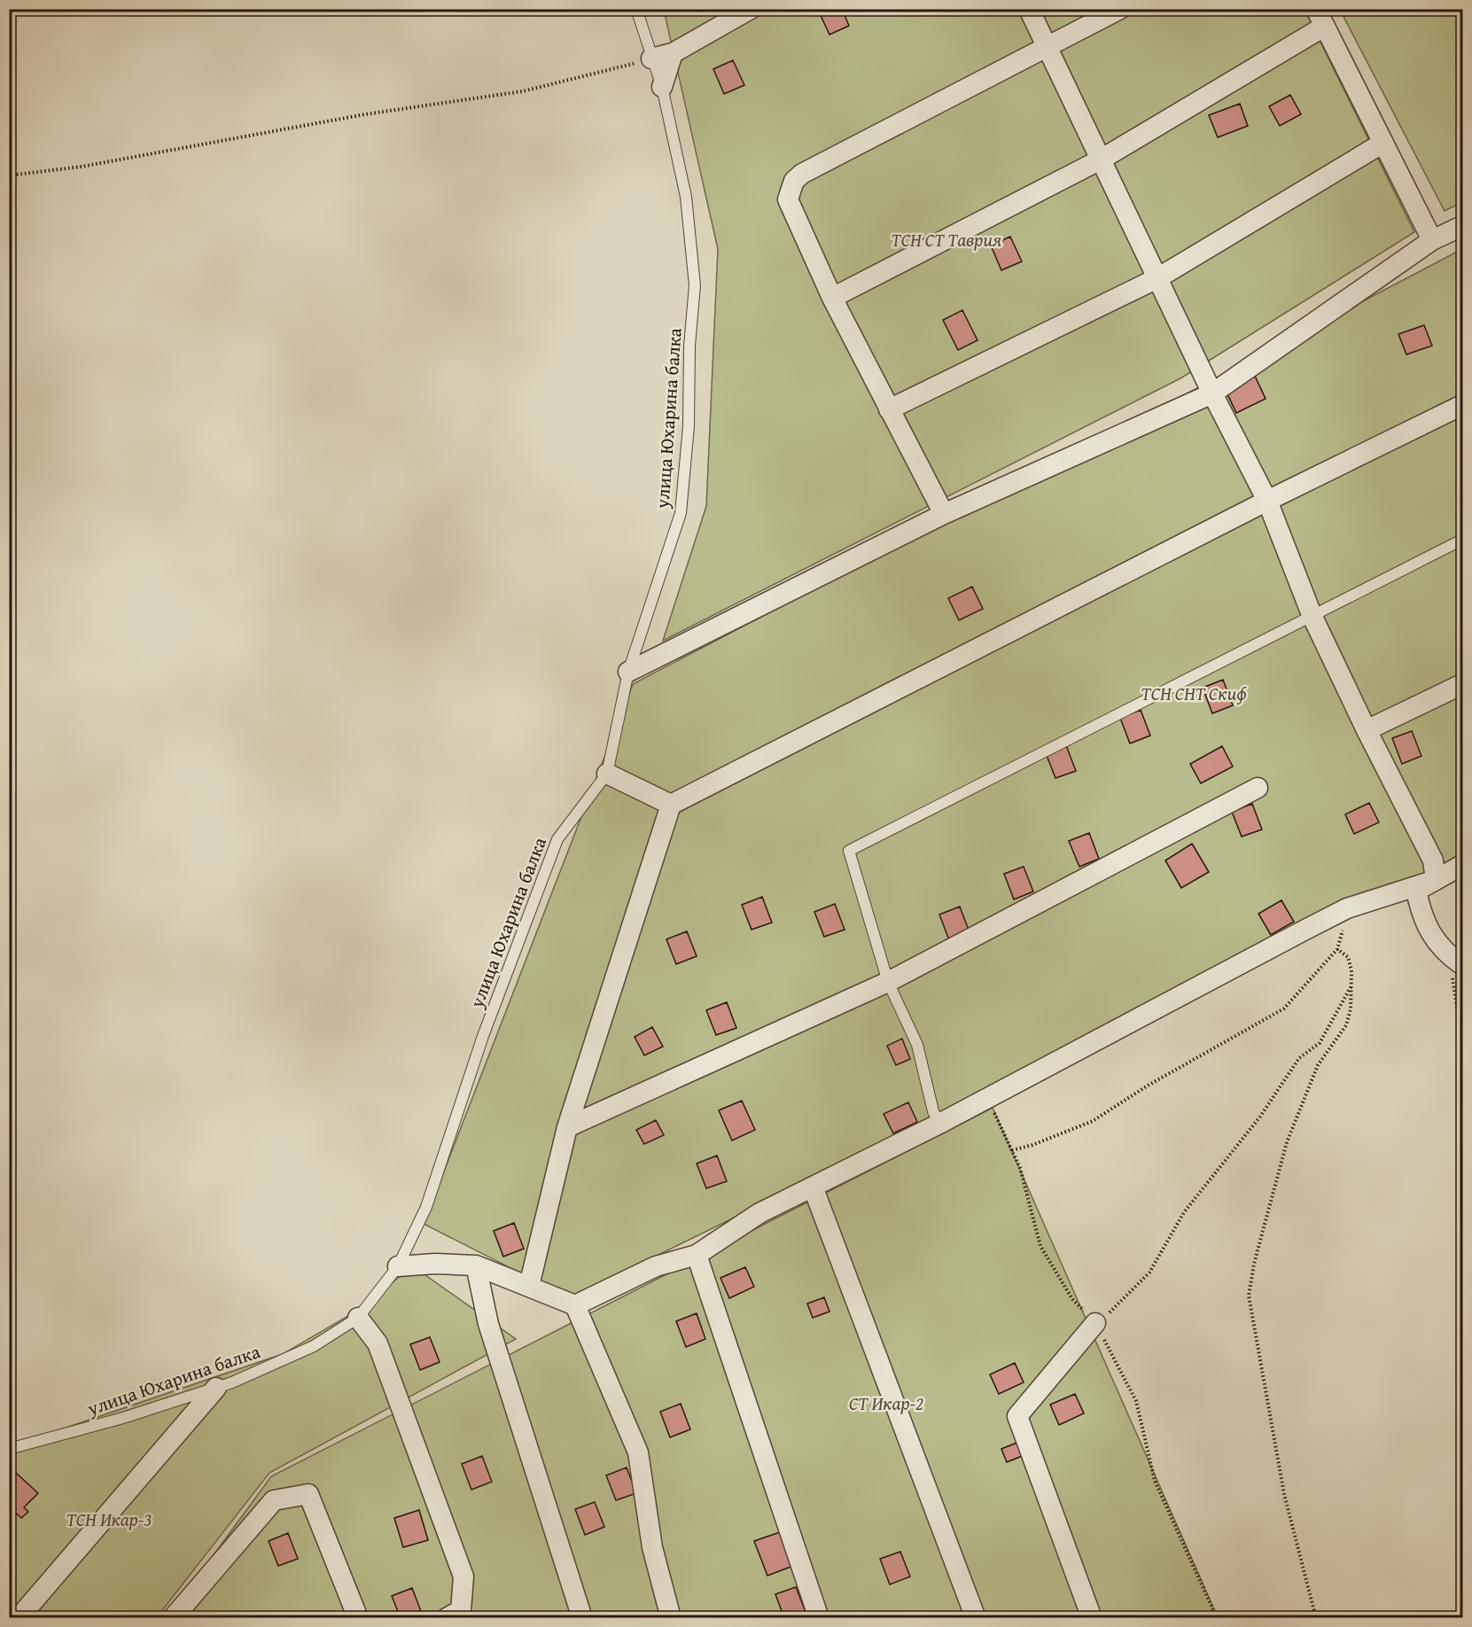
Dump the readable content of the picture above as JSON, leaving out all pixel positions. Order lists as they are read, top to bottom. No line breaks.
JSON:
{"streets":{"lane":["улица Юхарина балка"]},"parks":["ТСН СТ Таврия","ТСН СНТ Скиф","СТ Икар-2","ТСН Икар-3"]}
